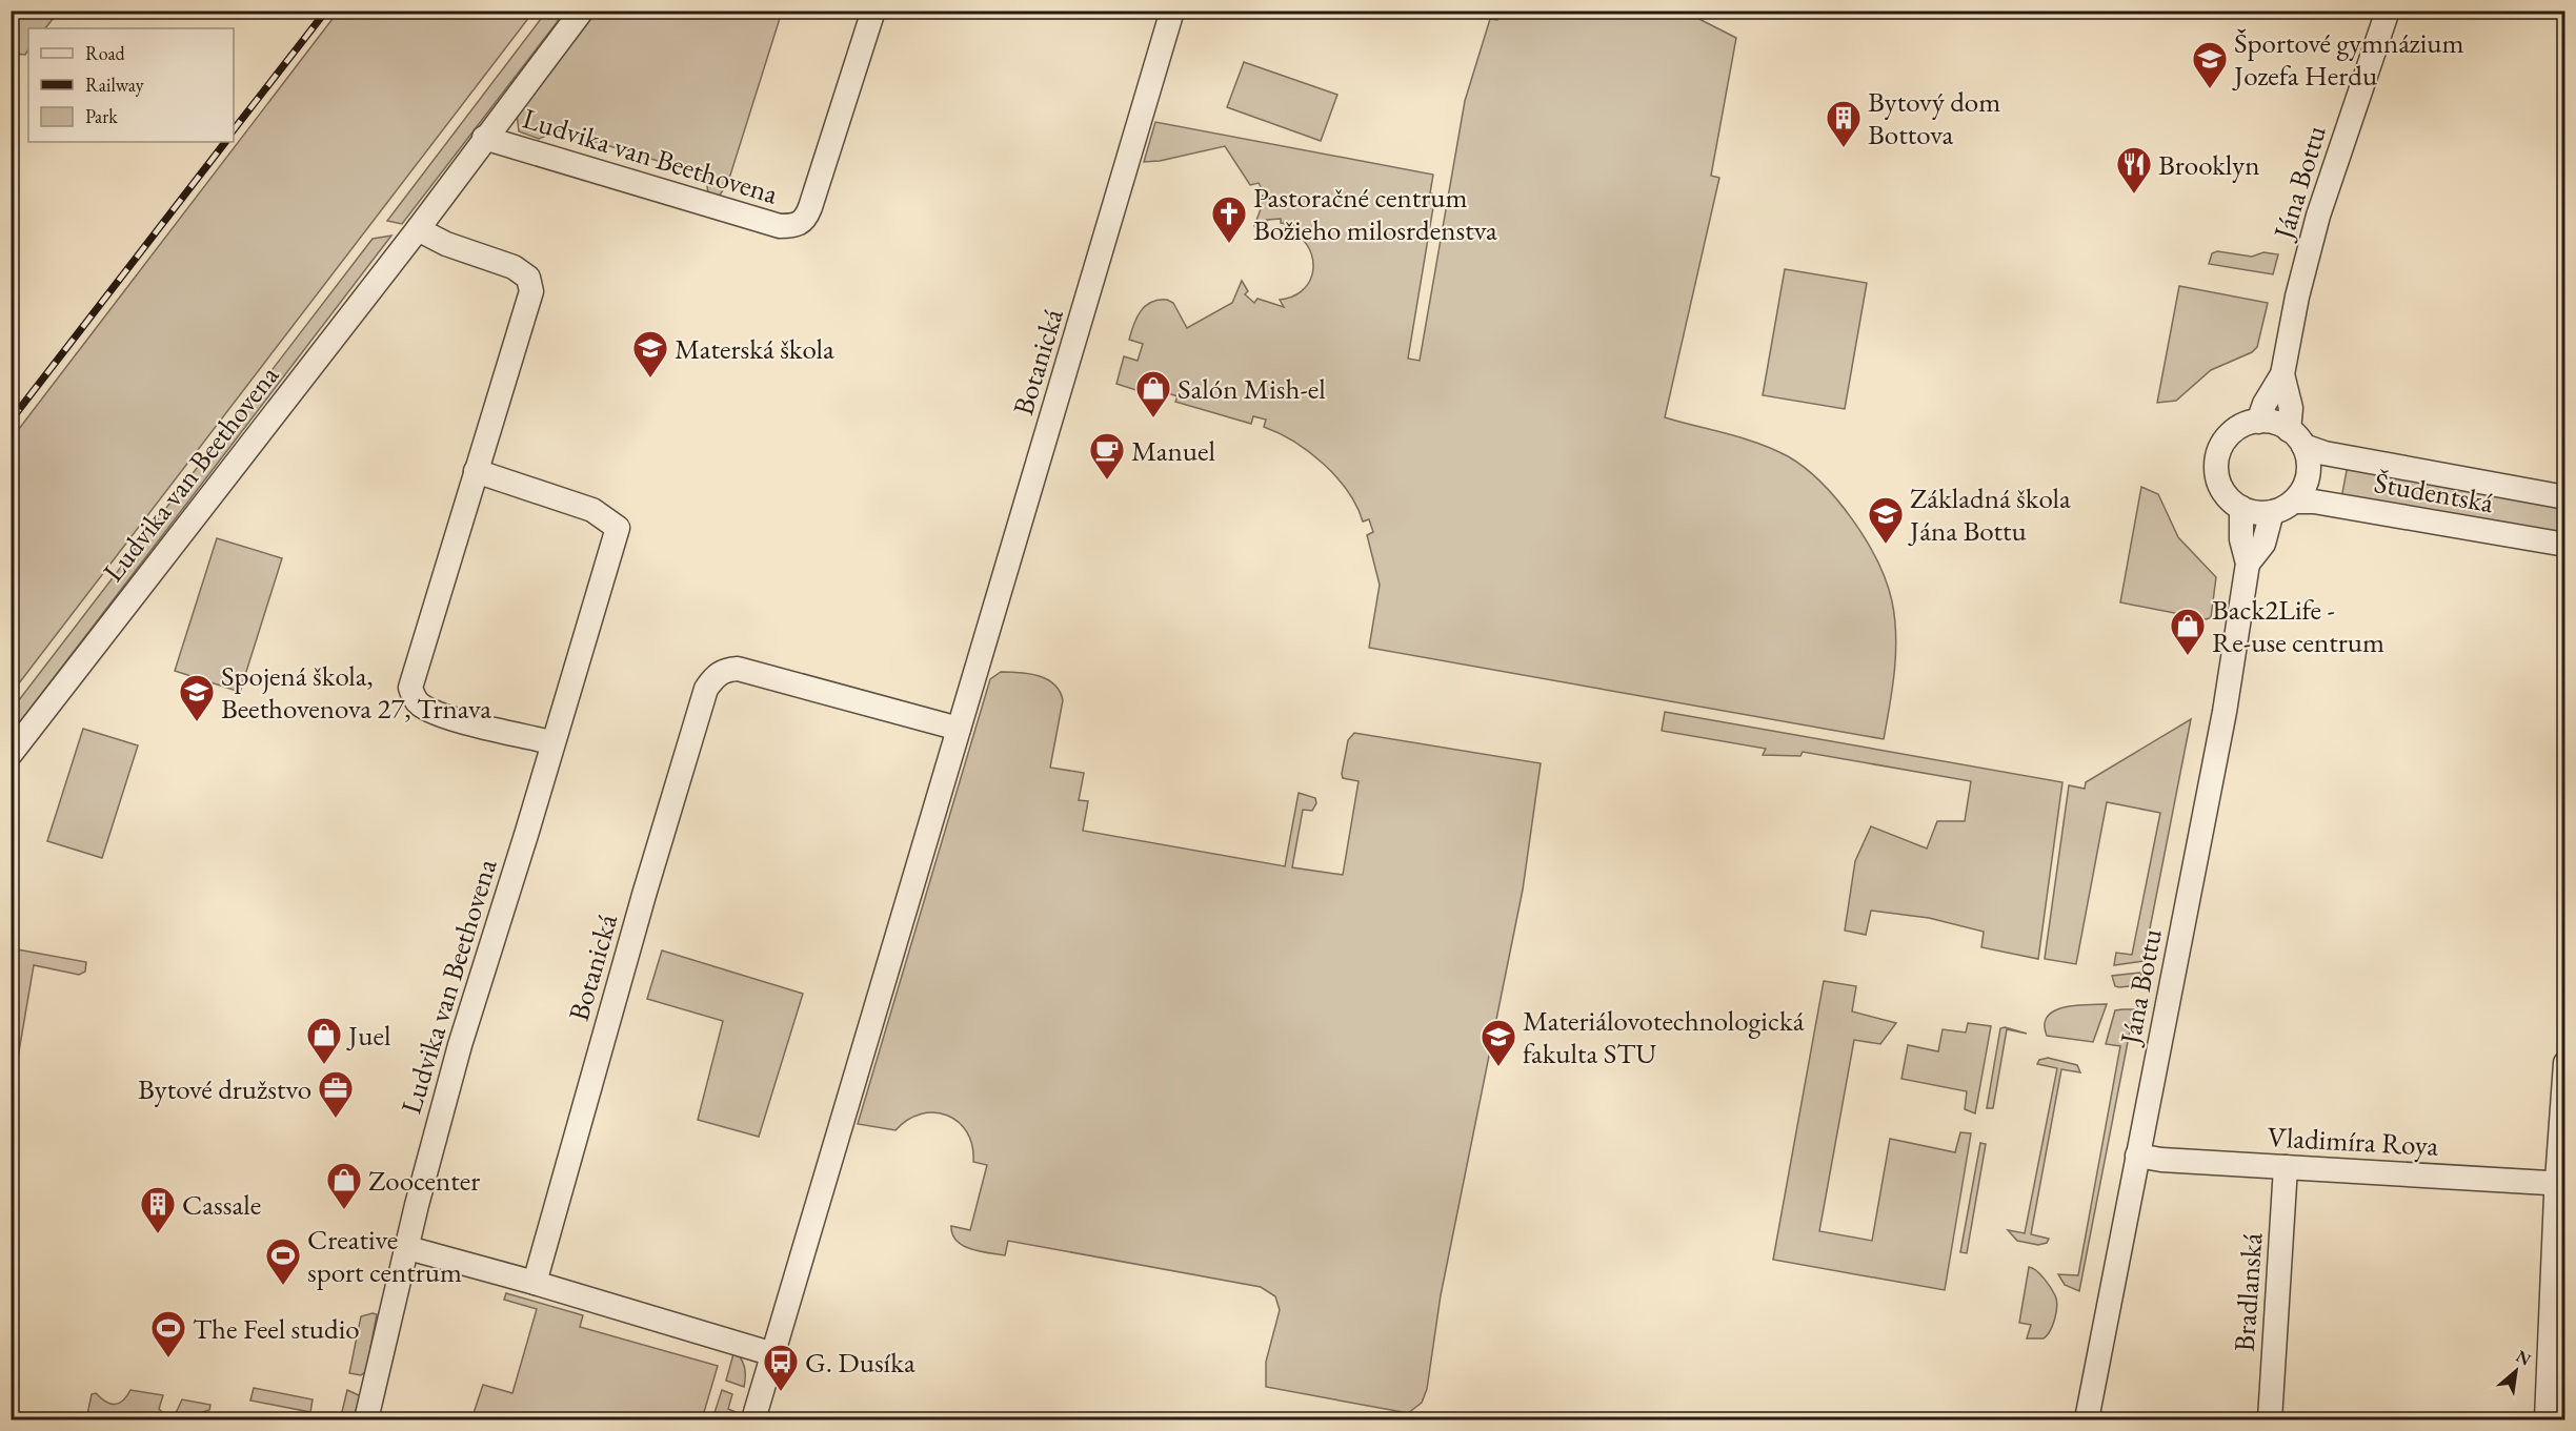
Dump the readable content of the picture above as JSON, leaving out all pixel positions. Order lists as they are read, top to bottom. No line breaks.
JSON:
{"streets":{"street":["Ludvika van Beethovena","Jána Bottu","Botanická","Študentská","Vladimíra Roya","Bradlanská"]},"crossings":[["Jána Bottu","Študentská"],["Jána Bottu","Vladimíra Roya"],["Vladimíra Roya","Bradlanská"]],"places":{"school or university":["Športové gymnázium Jozefa Herdu","Materská škola","Základná škola Jána Bottu","Spojená škola, Beethovenova 27, Trnava","Materiálovotechnologická fakulta STU"],"building":["Bytový dom Bottova","Cassale"],"restaurant":["Brooklyn"],"church":["Pastoračné centrum Božieho milosrdenstva"],"shop":["Salón Mish-el","Back2Life - Re-use centrum","Juel","Zoocenter"],"cafe":["Manuel"],"office":["Bytové družstvo"],"sports":["Creative sport centrum","The Feel studio"],"bus stop":["G. Dusíka"]},"legend":["Road","Railway","Park"],"north":"top right"}
